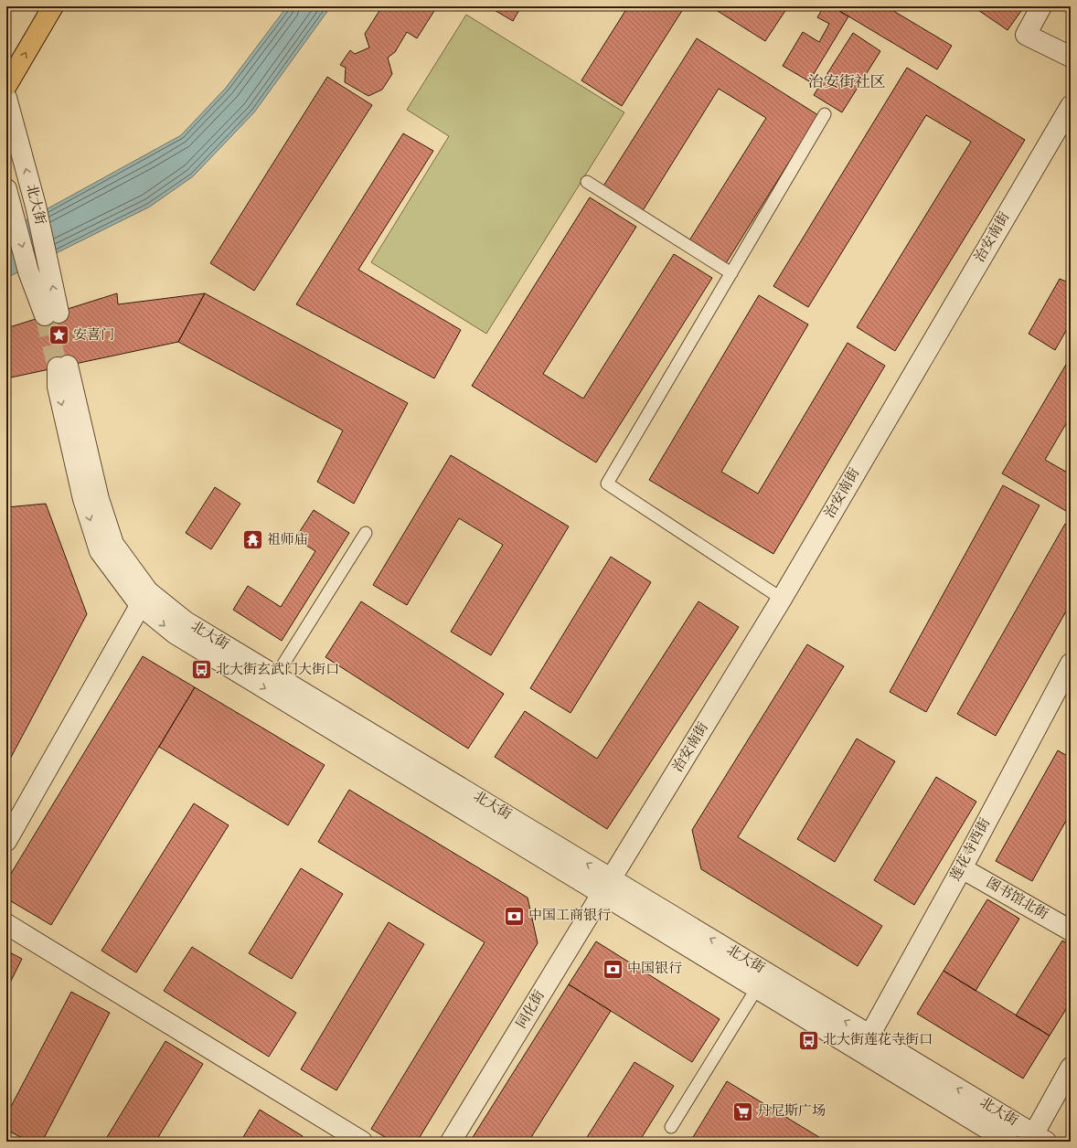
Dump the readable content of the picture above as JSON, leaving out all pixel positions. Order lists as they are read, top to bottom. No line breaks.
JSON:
{"streets":{"street":["北大街","治安南街","莲花寺西街","图书馆北街","同化街"]},"crossings":[["北大街","治安南街"],["北大街","莲花寺西街"],["北大街","同化街"],["治安南街","同化街"],["莲花寺西街","图书馆北街"]],"districts":["治安街社区"],"places":{"place":["安喜门"],"temple":["祖师庙"],"bus stop":["北大街玄武门大街口","北大街莲花寺街口"],"bank":["中国工商银行","中国银行"],"supermarket":["丹尼斯广场"]}}
